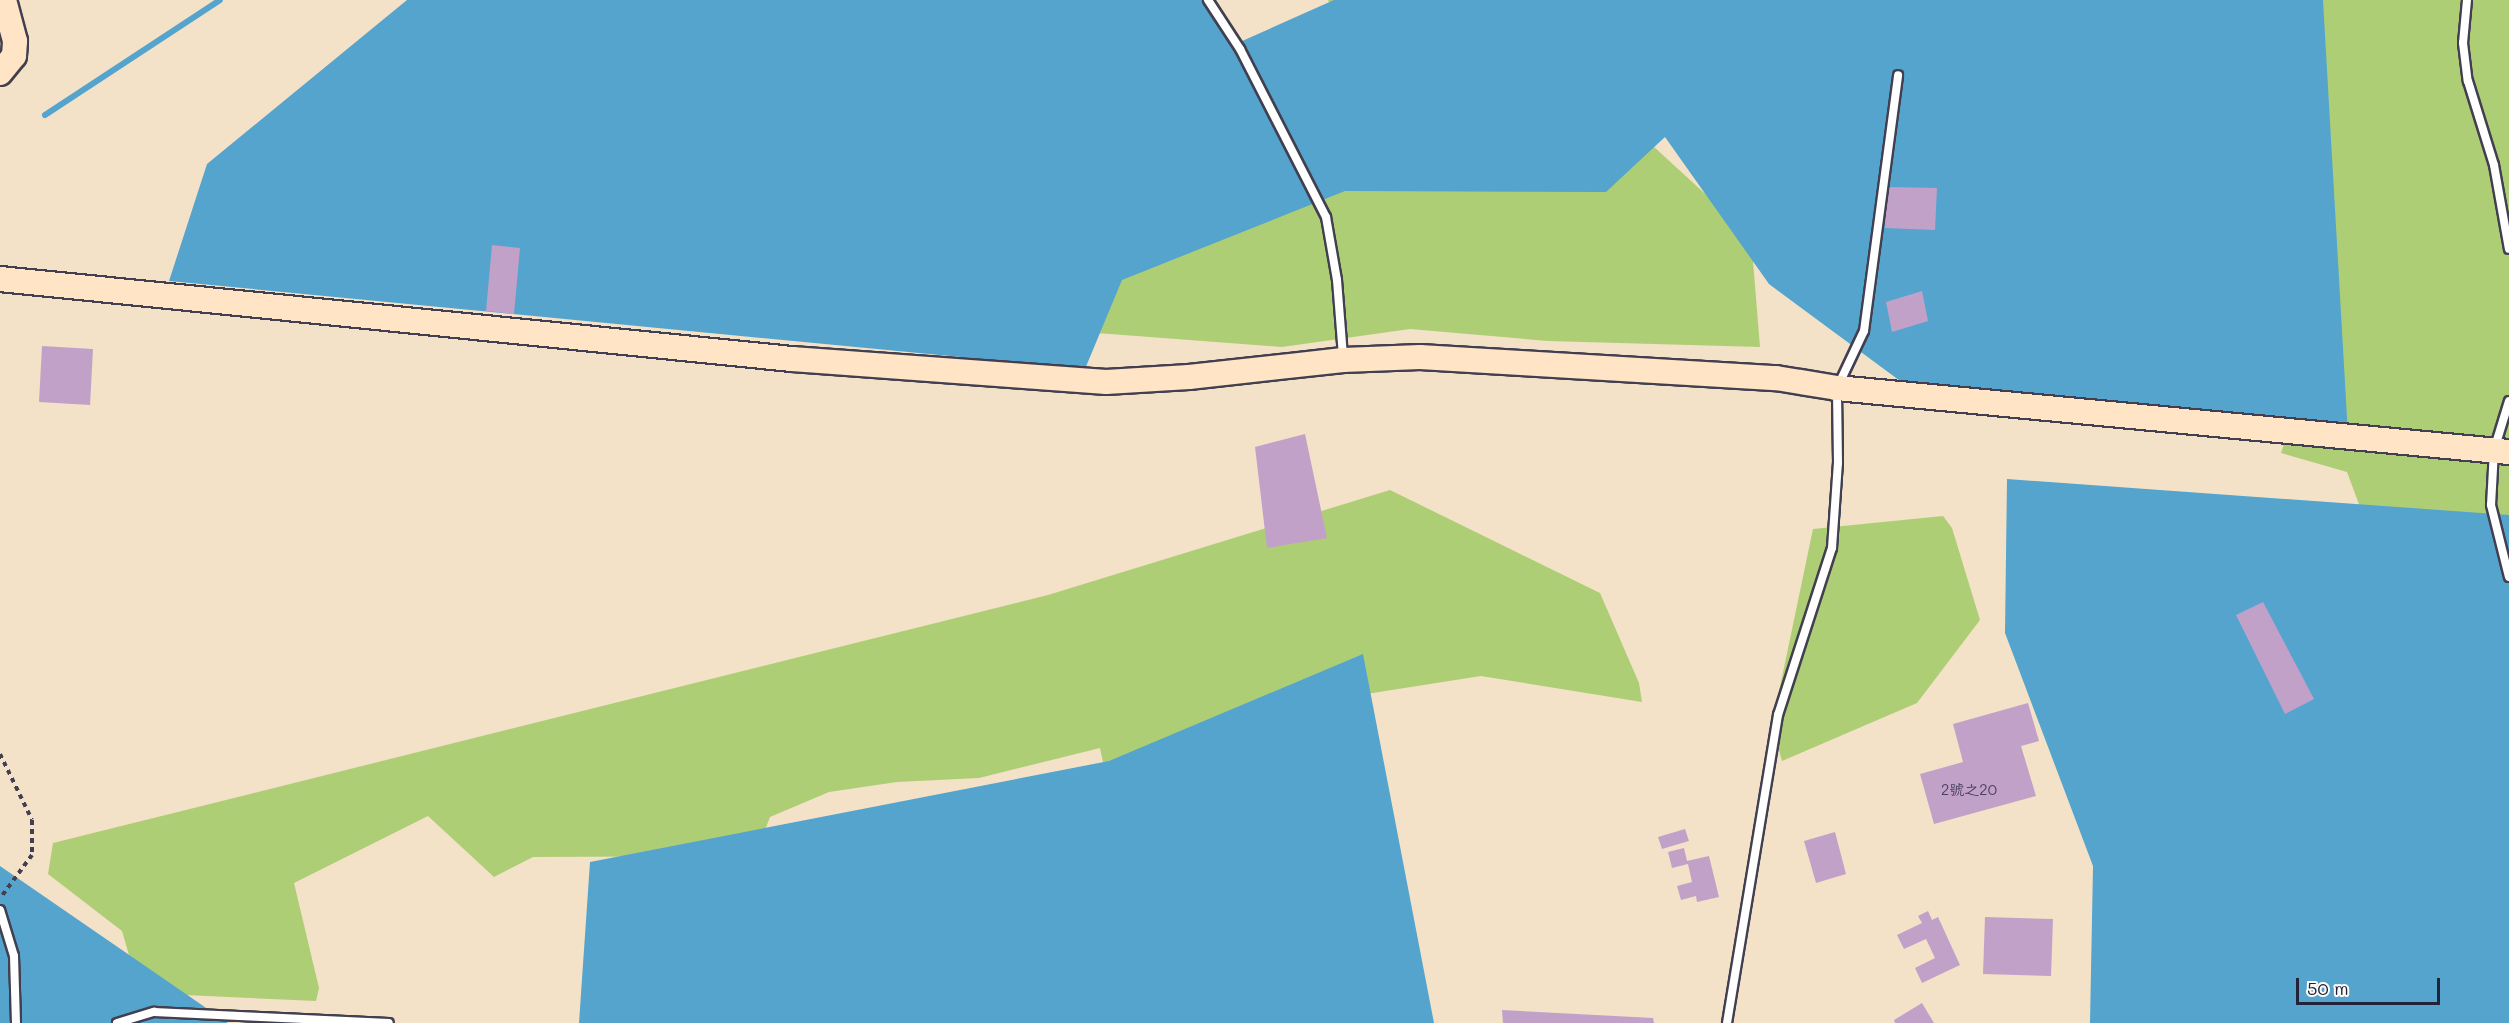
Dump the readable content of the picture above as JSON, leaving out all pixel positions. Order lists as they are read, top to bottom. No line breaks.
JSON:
{"house_numbers":["2號之20"],"scale_bar":"50 m"}
